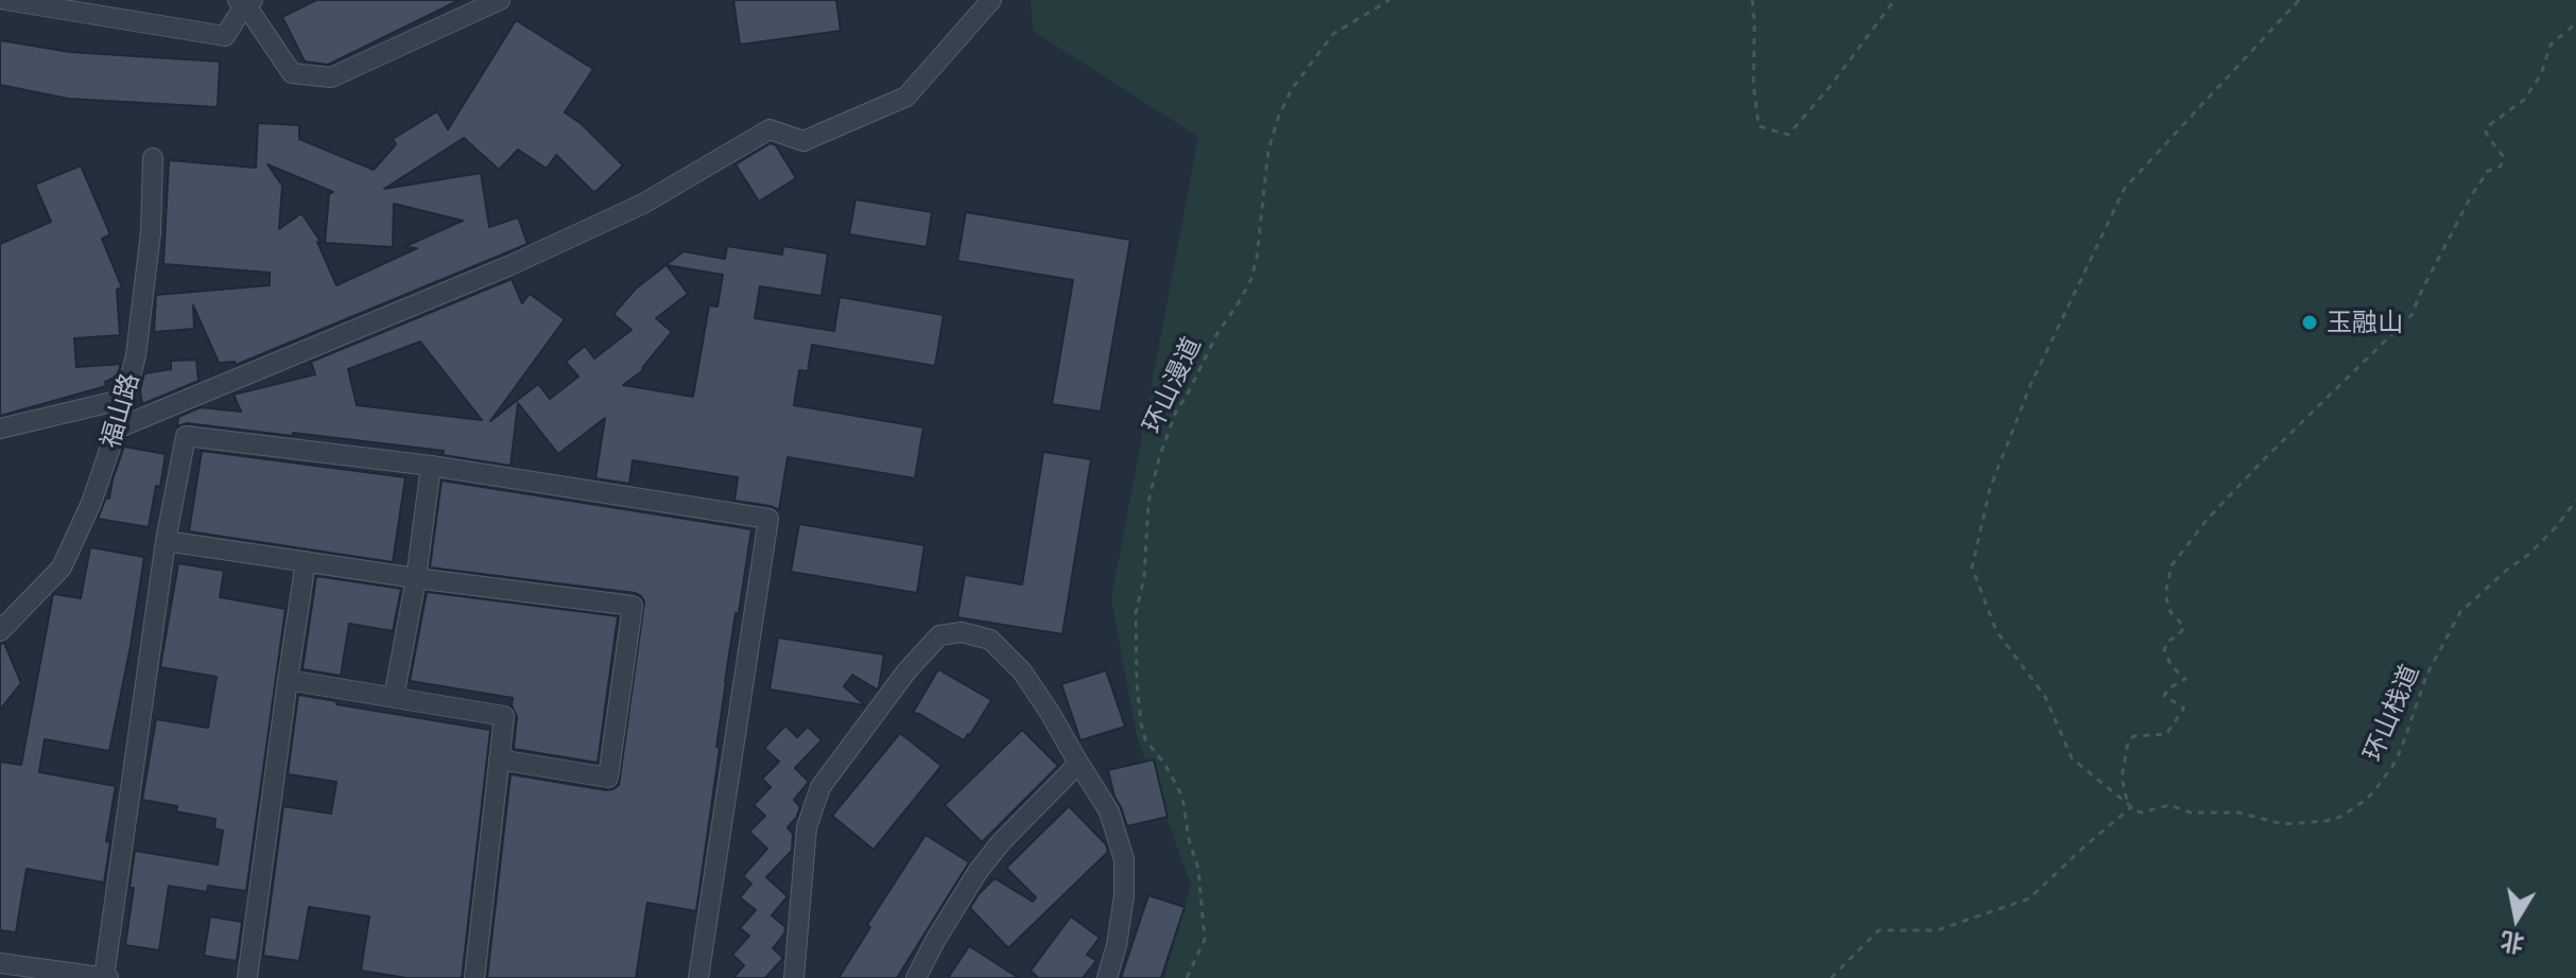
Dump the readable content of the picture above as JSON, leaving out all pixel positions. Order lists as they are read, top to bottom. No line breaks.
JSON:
{"streets":{"street":["福山路"],"path":["环山漫道","环山栈道"]},"places":["玉融山"],"north":"bottom"}
